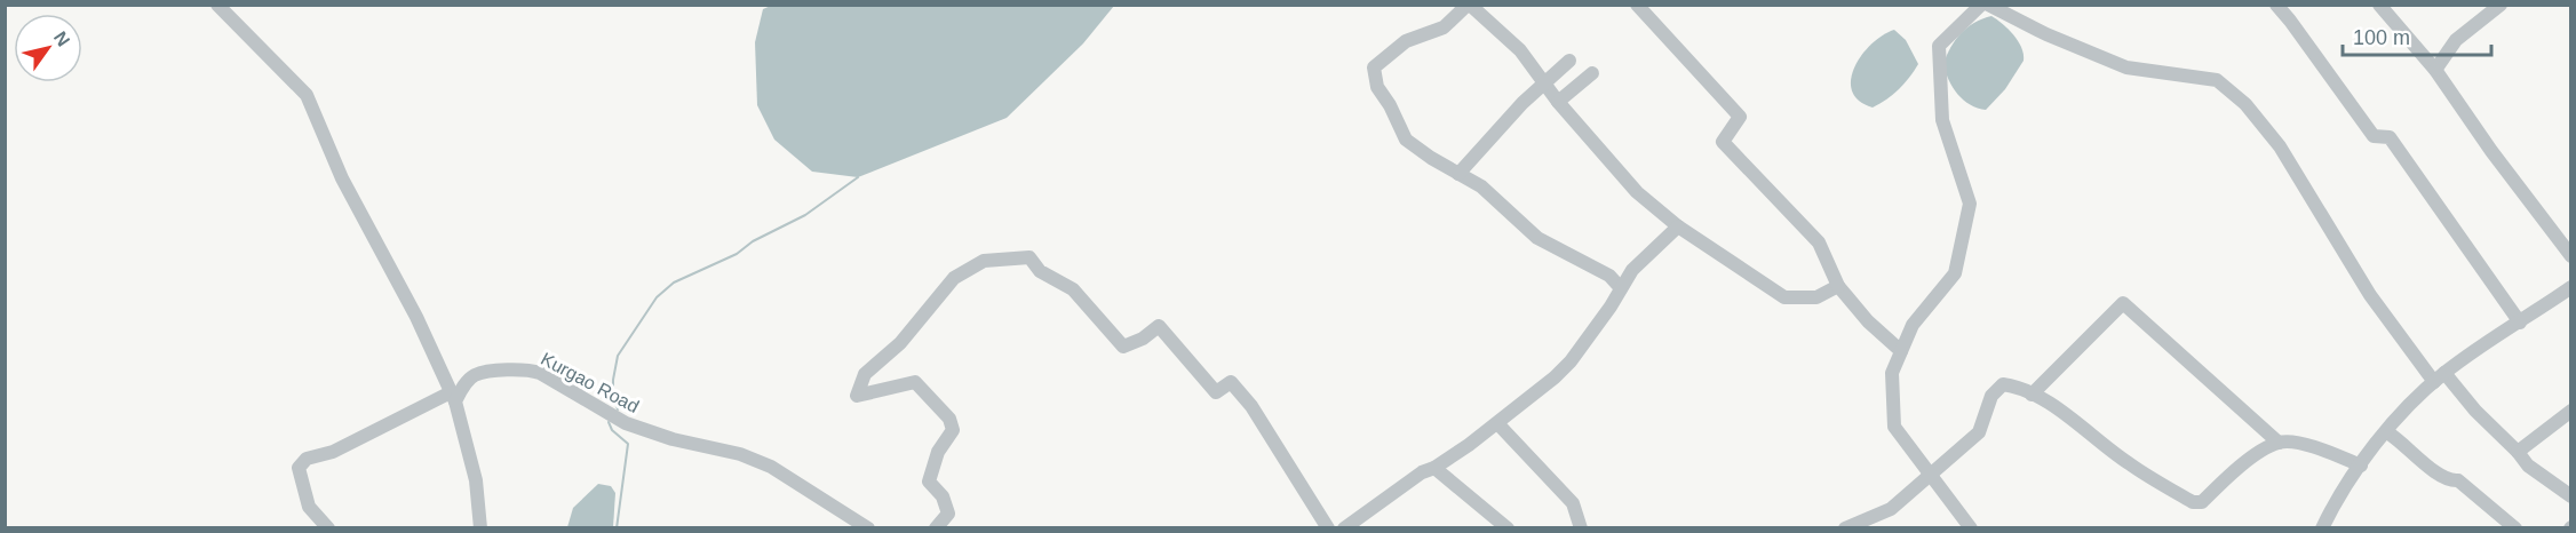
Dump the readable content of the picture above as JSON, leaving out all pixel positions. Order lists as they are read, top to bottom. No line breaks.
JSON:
{"streets":{"street":["Kurgao Road"]},"scale_bar":"100 m","north":"top right"}
